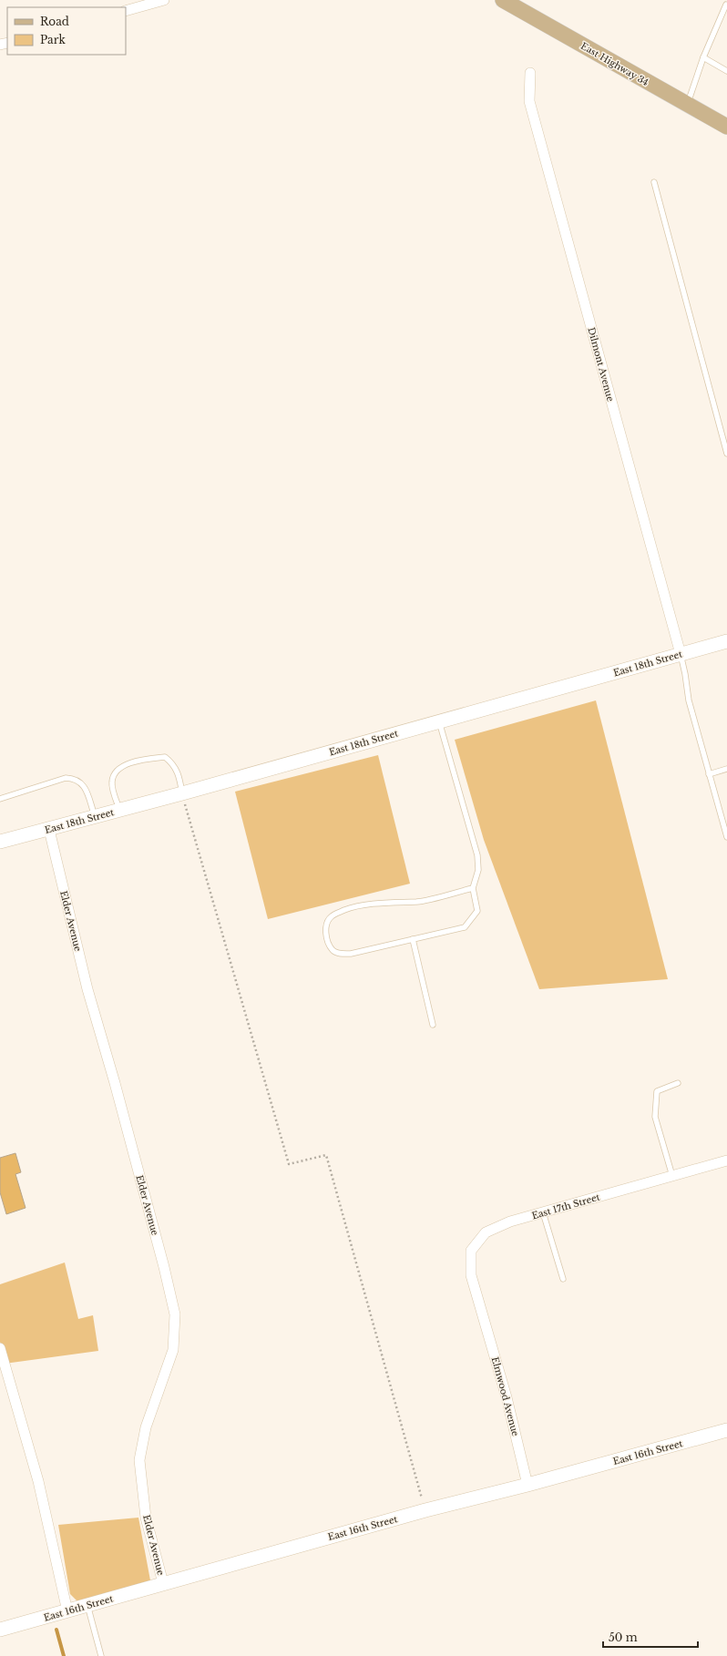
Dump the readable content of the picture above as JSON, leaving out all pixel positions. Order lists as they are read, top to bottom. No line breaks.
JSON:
{"streets":{"main road":["East Highway 34"],"street":["Dilmont Avenue","East 18th Street","Elder Avenue","East 17th Street","Elmwood Avenue","East 16th Street"]},"crossings":[["Dilmont Avenue","East 18th Street"],["East 18th Street","Elder Avenue"],["Elder Avenue","East 16th Street"],["East 17th Street","Elmwood Avenue"],["Elmwood Avenue","East 16th Street"]],"legend":["Road","Park"],"scale_bar":"50 m"}
